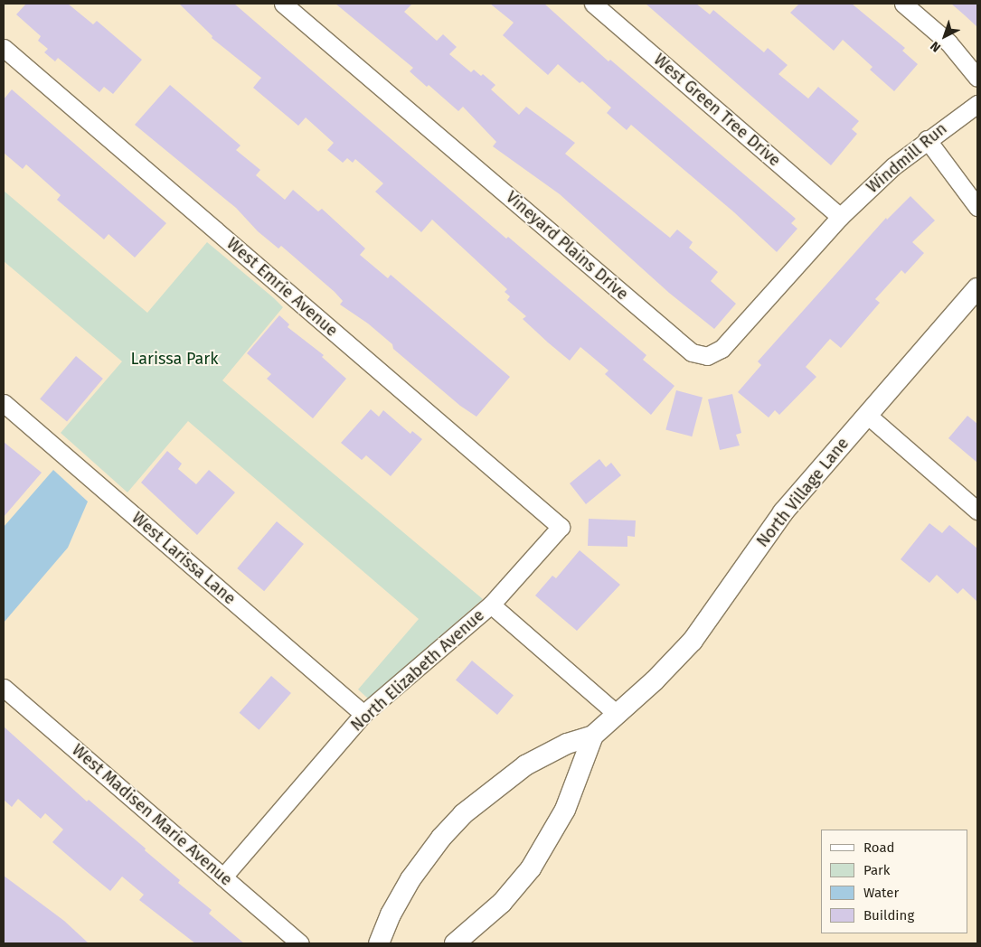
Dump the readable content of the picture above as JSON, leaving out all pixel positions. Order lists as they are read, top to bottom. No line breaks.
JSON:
{"streets":{"street":["West Green Tree Drive","Windmill Run","Vineyard Plains Drive","West Emrie Avenue","North Village Lane","West Larissa Lane","North Elizabeth Avenue","West Madisen Marie Avenue"]},"crossings":[["West Green Tree Drive","Windmill Run"],["West Green Tree Drive","Vineyard Plains Drive"],["Windmill Run","Vineyard Plains Drive"],["West Emrie Avenue","North Elizabeth Avenue"],["West Larissa Lane","North Elizabeth Avenue"],["North Elizabeth Avenue","West Madisen Marie Avenue"]],"parks":["Larissa Park"],"legend":["Road","Park","Water","Building"],"north":"bottom left"}
